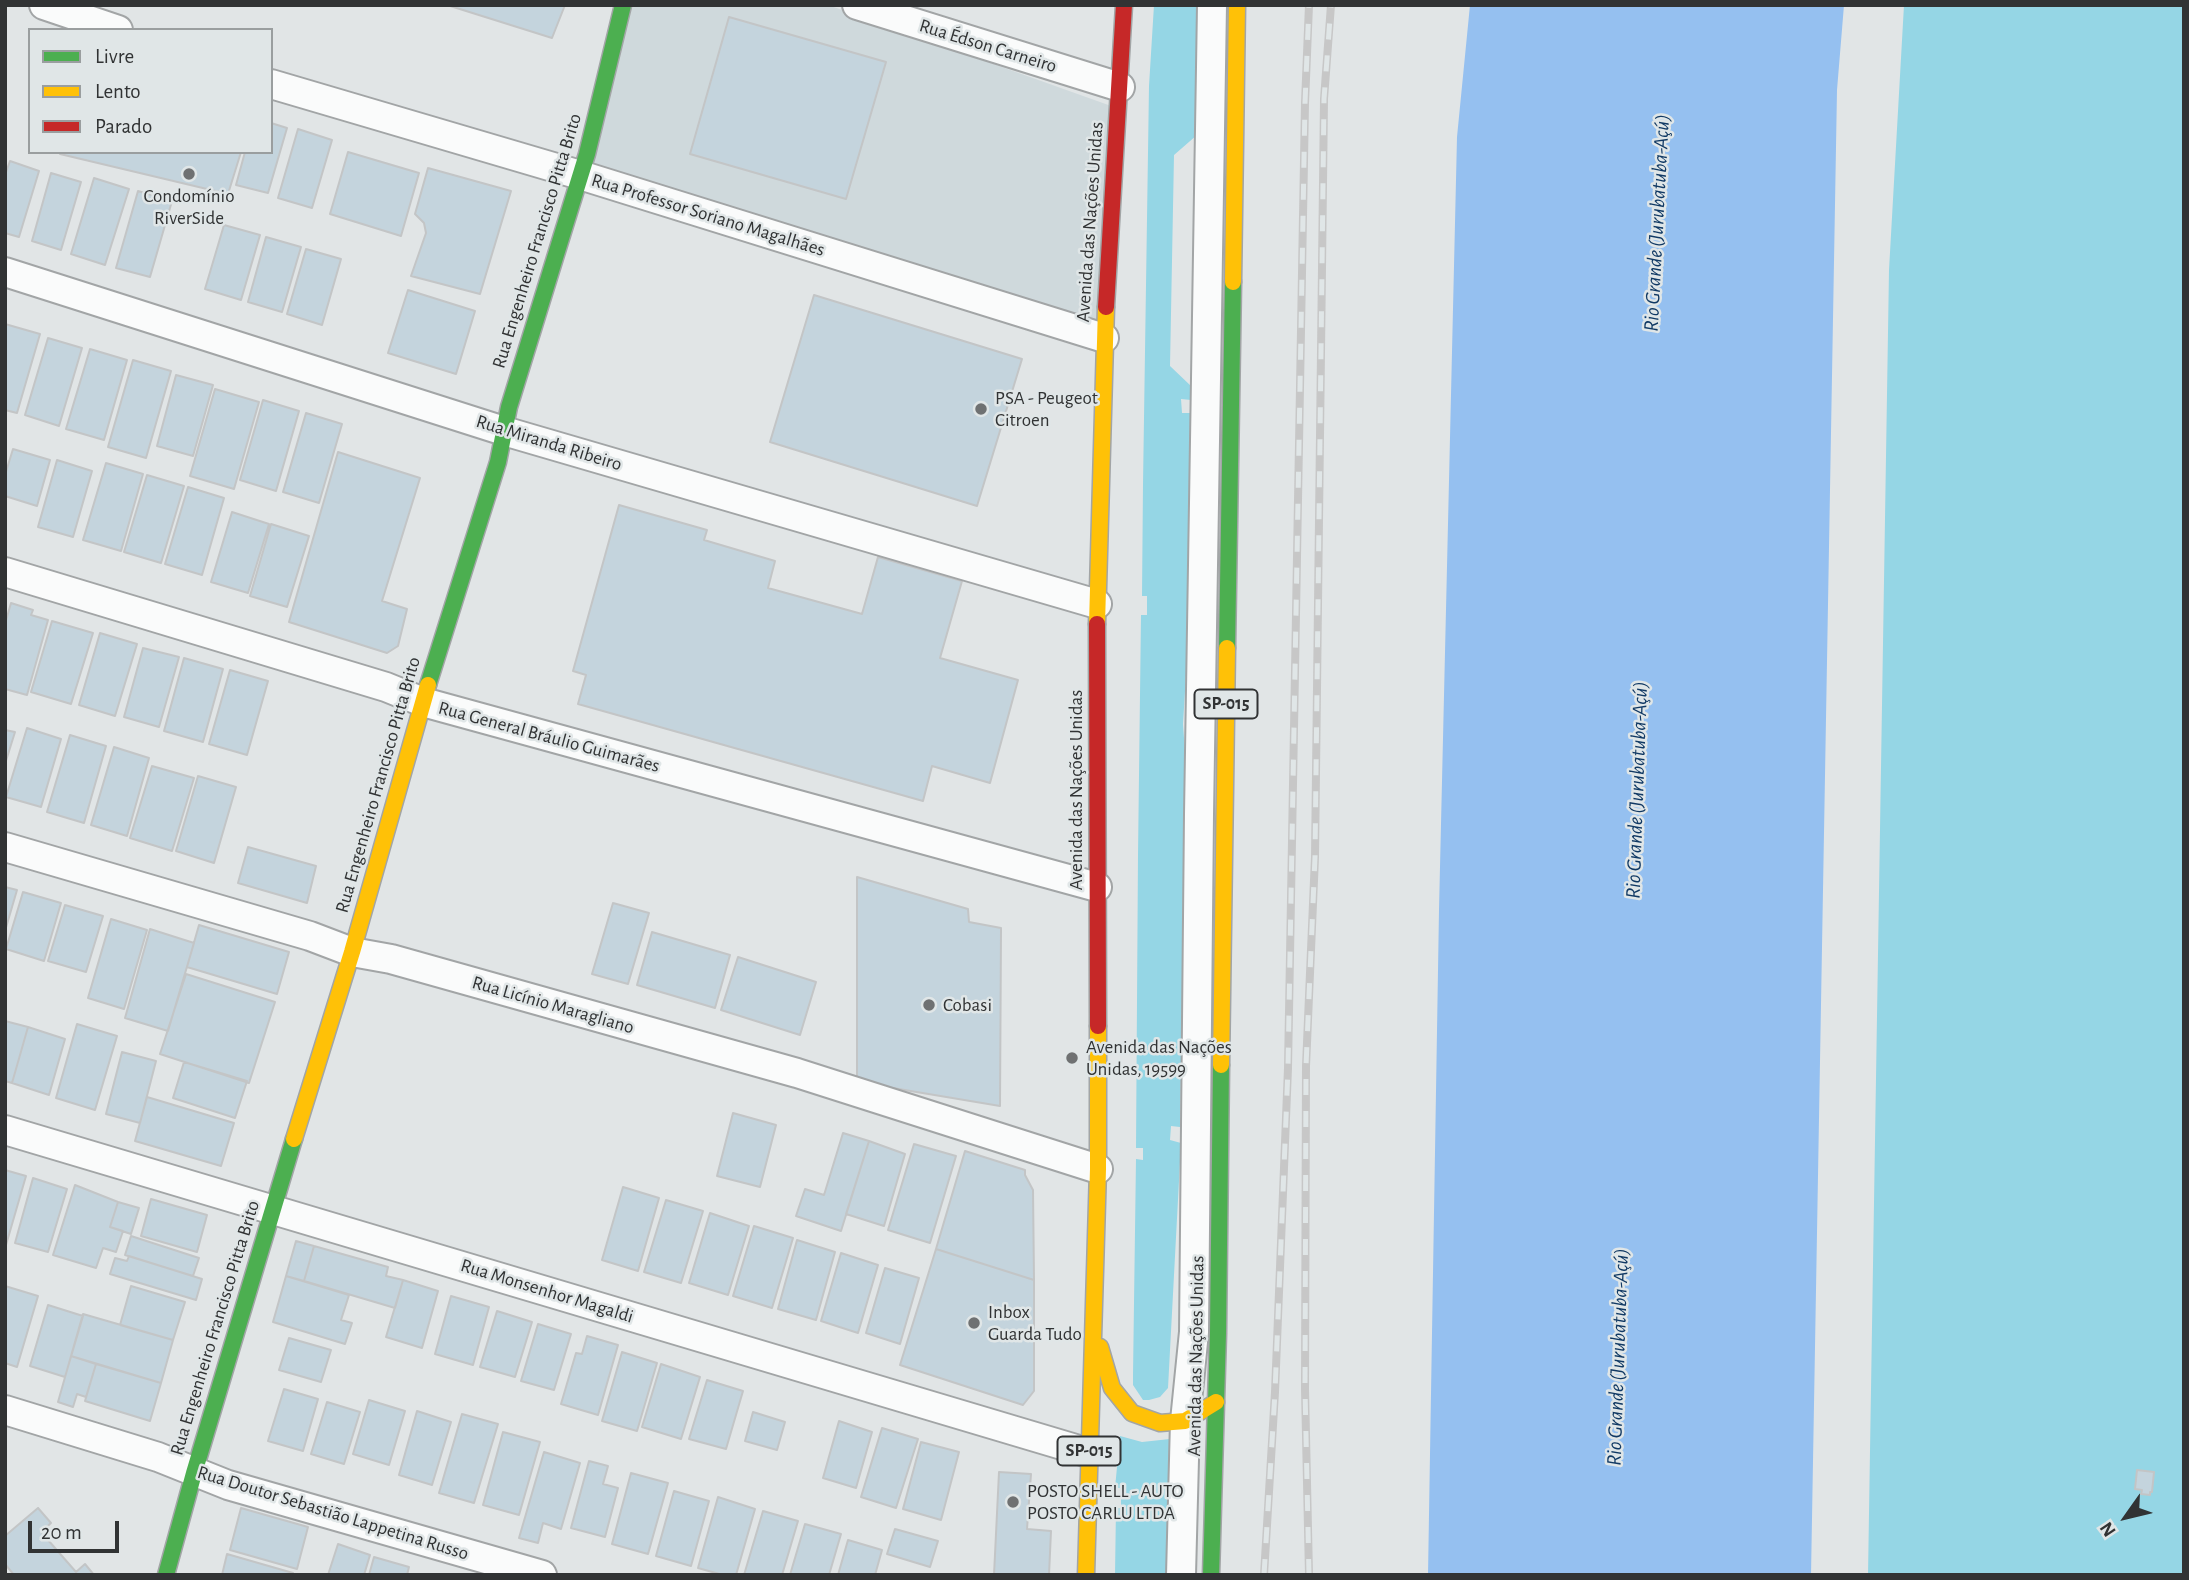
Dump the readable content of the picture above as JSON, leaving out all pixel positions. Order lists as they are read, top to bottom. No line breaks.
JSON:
{"streets":{"main road":["Avenida das Nações Unidas","Rua Engenheiro Francisco Pitta Brito","SP-015"],"street":["Rua Édson Carneiro","Rua Professor Soriano Magalhães","Rua Miranda Ribeiro","Rua General Bráulio Guimarães","Rua Licínio Maragliano","Rua Monsenhor Magaldi","Rua Doutor Sebastião Lappetina Russo"]},"crossings":[["Rua Édson Carneiro","Avenida das Nações Unidas"],["Rua Professor Soriano Magalhães","Avenida das Nações Unidas"],["Rua Professor Soriano Magalhães","Rua Engenheiro Francisco Pitta Brito"],["Avenida das Nações Unidas","Rua Miranda Ribeiro"],["Avenida das Nações Unidas","Rua General Bráulio Guimarães"],["Avenida das Nações Unidas","Rua Licínio Maragliano"],["Avenida das Nações Unidas","Rua Monsenhor Magaldi"],["Rua Engenheiro Francisco Pitta Brito","Rua Miranda Ribeiro"],["Rua Engenheiro Francisco Pitta Brito","Rua General Bráulio Guimarães"],["Rua Engenheiro Francisco Pitta Brito","Rua Licínio Maragliano"],["Rua Engenheiro Francisco Pitta Brito","Rua Monsenhor Magaldi"],["Rua Engenheiro Francisco Pitta Brito","Rua Doutor Sebastião Lappetina Russo"]],"water":["Rio Grande (Jurubatuba-Açú)"],"places":["Condomínio RiverSide","PSA - Peugeot Citroen","Cobasi","Avenida das Nações Unidas, 19599","Inbox Guarda Tudo","POSTO SHELL - AUTO POSTO CARLU LTDA"],"legend":["Livre","Lento","Parado"],"scale_bar":"20 m","north":"bottom left"}
